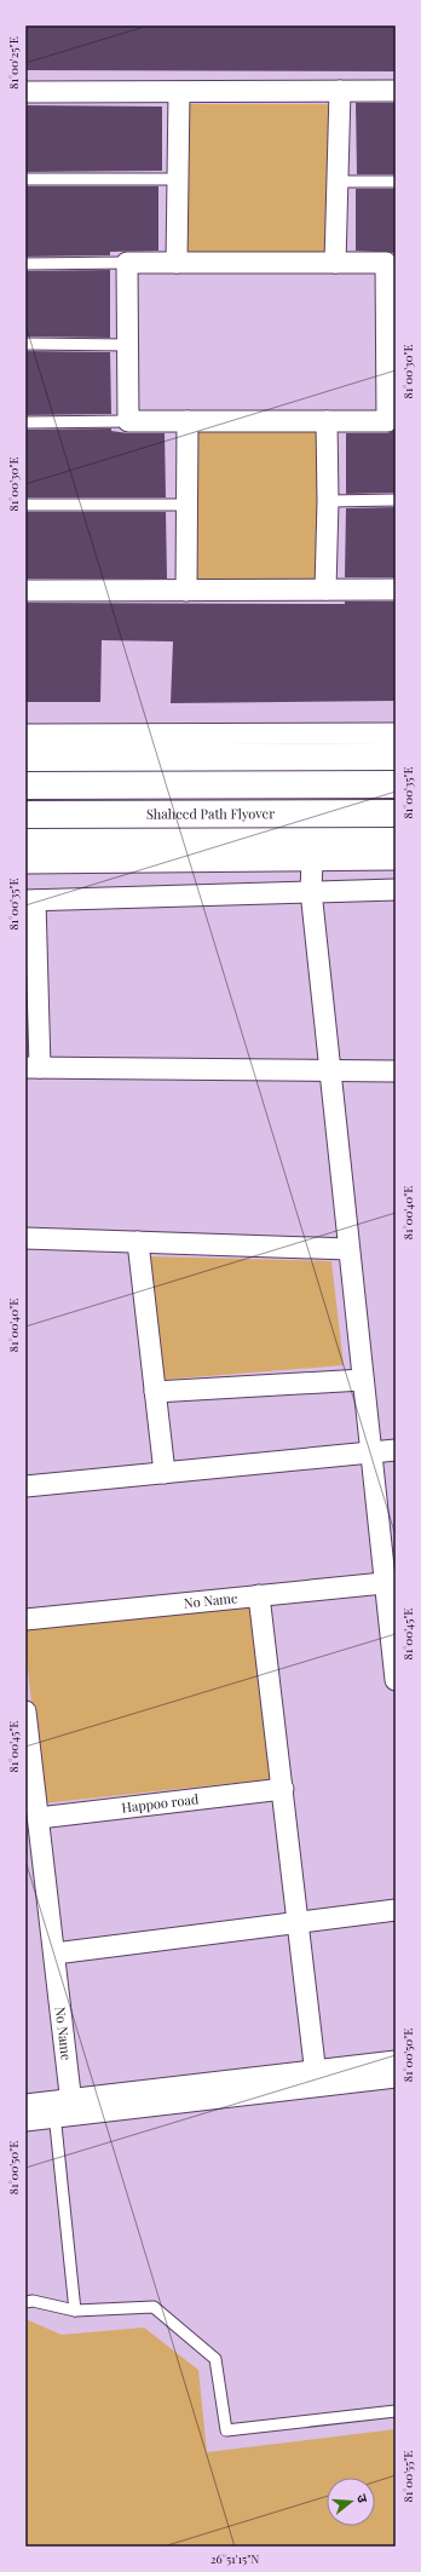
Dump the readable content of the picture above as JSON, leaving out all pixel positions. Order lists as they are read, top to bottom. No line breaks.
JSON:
{"streets":{"main road":["Shaheed Path Flyover"],"street":["No Name","Happoo road"]},"crossings":[["No Name","Happoo road"]],"north":"right","coordinates":["81°00'25\"E","81°00'30\"E","81°00'35\"E","81°00'40\"E","81°00'45\"E","81°00'50\"E","81°00'55\"E","26°51'15\"N"]}
